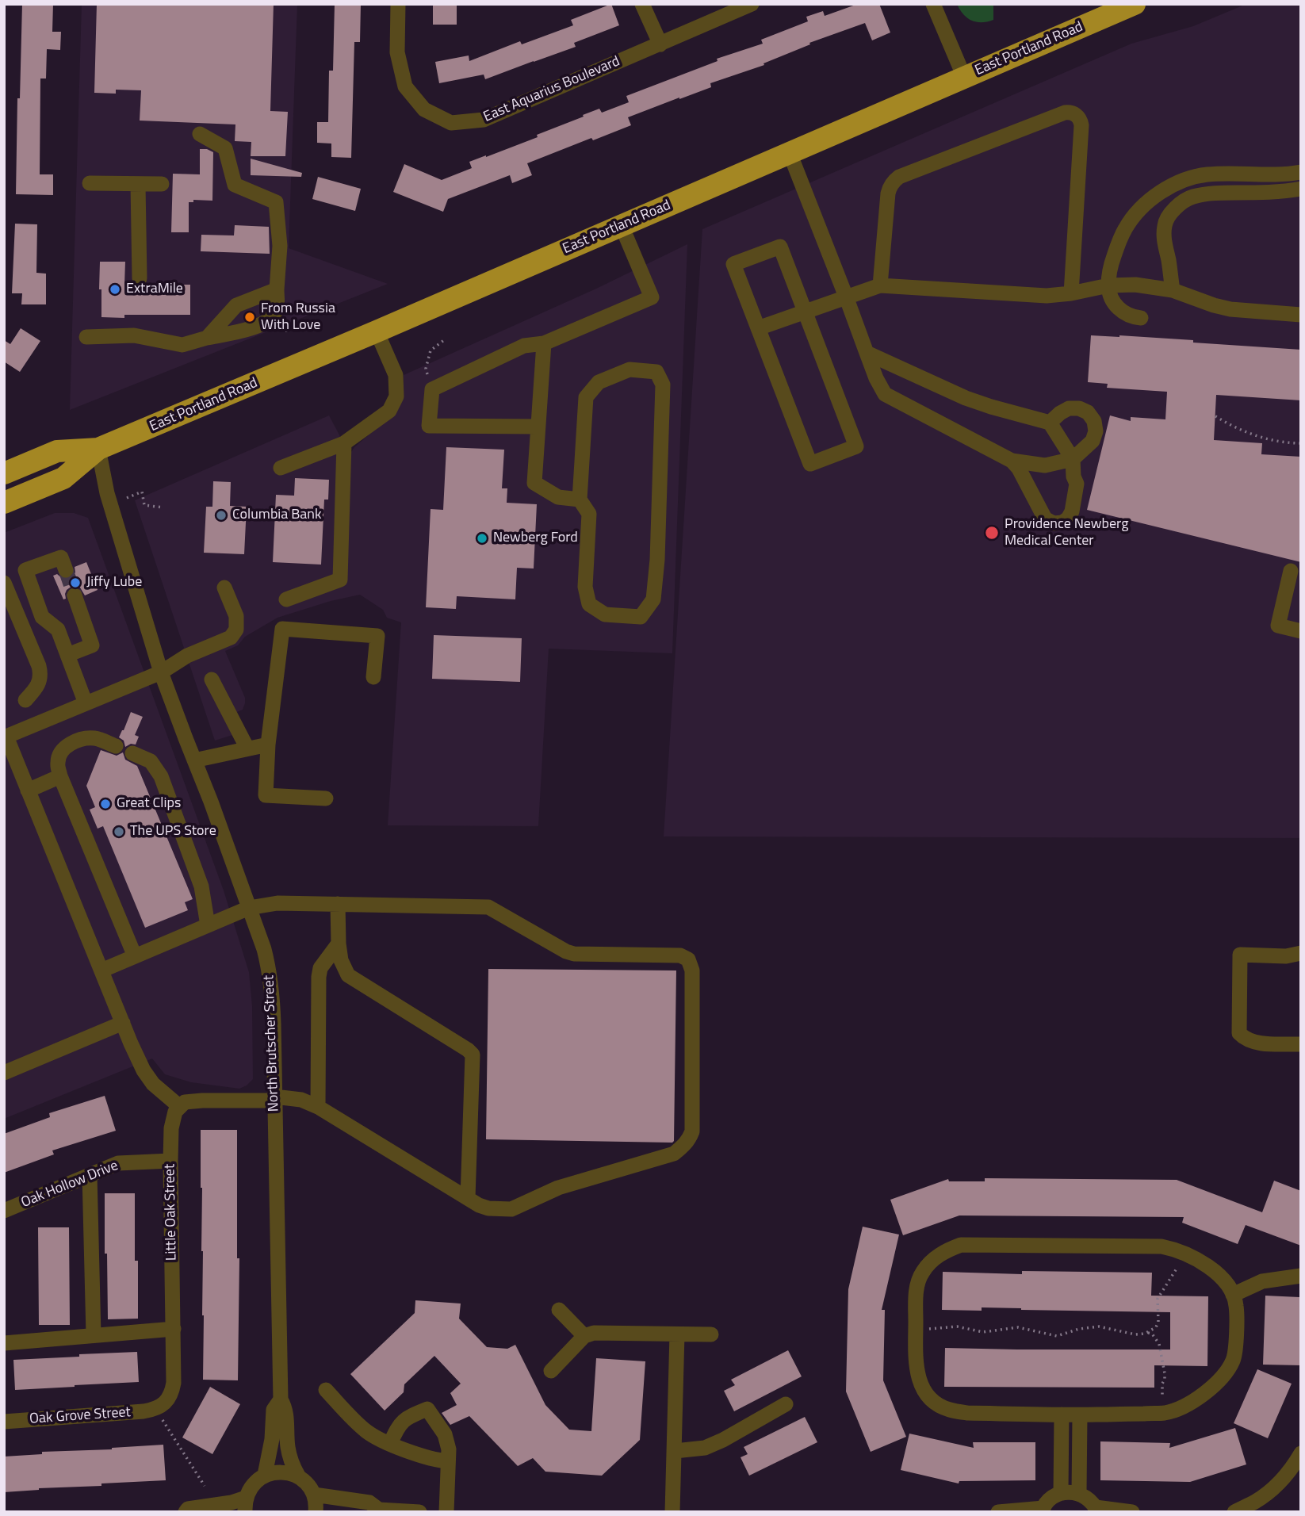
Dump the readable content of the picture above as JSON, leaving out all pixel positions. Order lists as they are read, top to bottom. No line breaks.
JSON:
{"streets":{"highway":["East Portland Road"],"street":["East Aquarius Boulevard","North Brutscher Street","Oak Hollow Drive","Little Oak Street","Oak Grove Street"]},"crossings":[["East Portland Road","North Brutscher Street"],["Oak Hollow Drive","Little Oak Street"],["Little Oak Street","Oak Grove Street"]],"places":["ExtraMile","From Russia With Love","Columbia Bank","Providence Newberg Medical Center","Newberg Ford","Jiffy Lube","Great Clips","The UPS Store"]}
